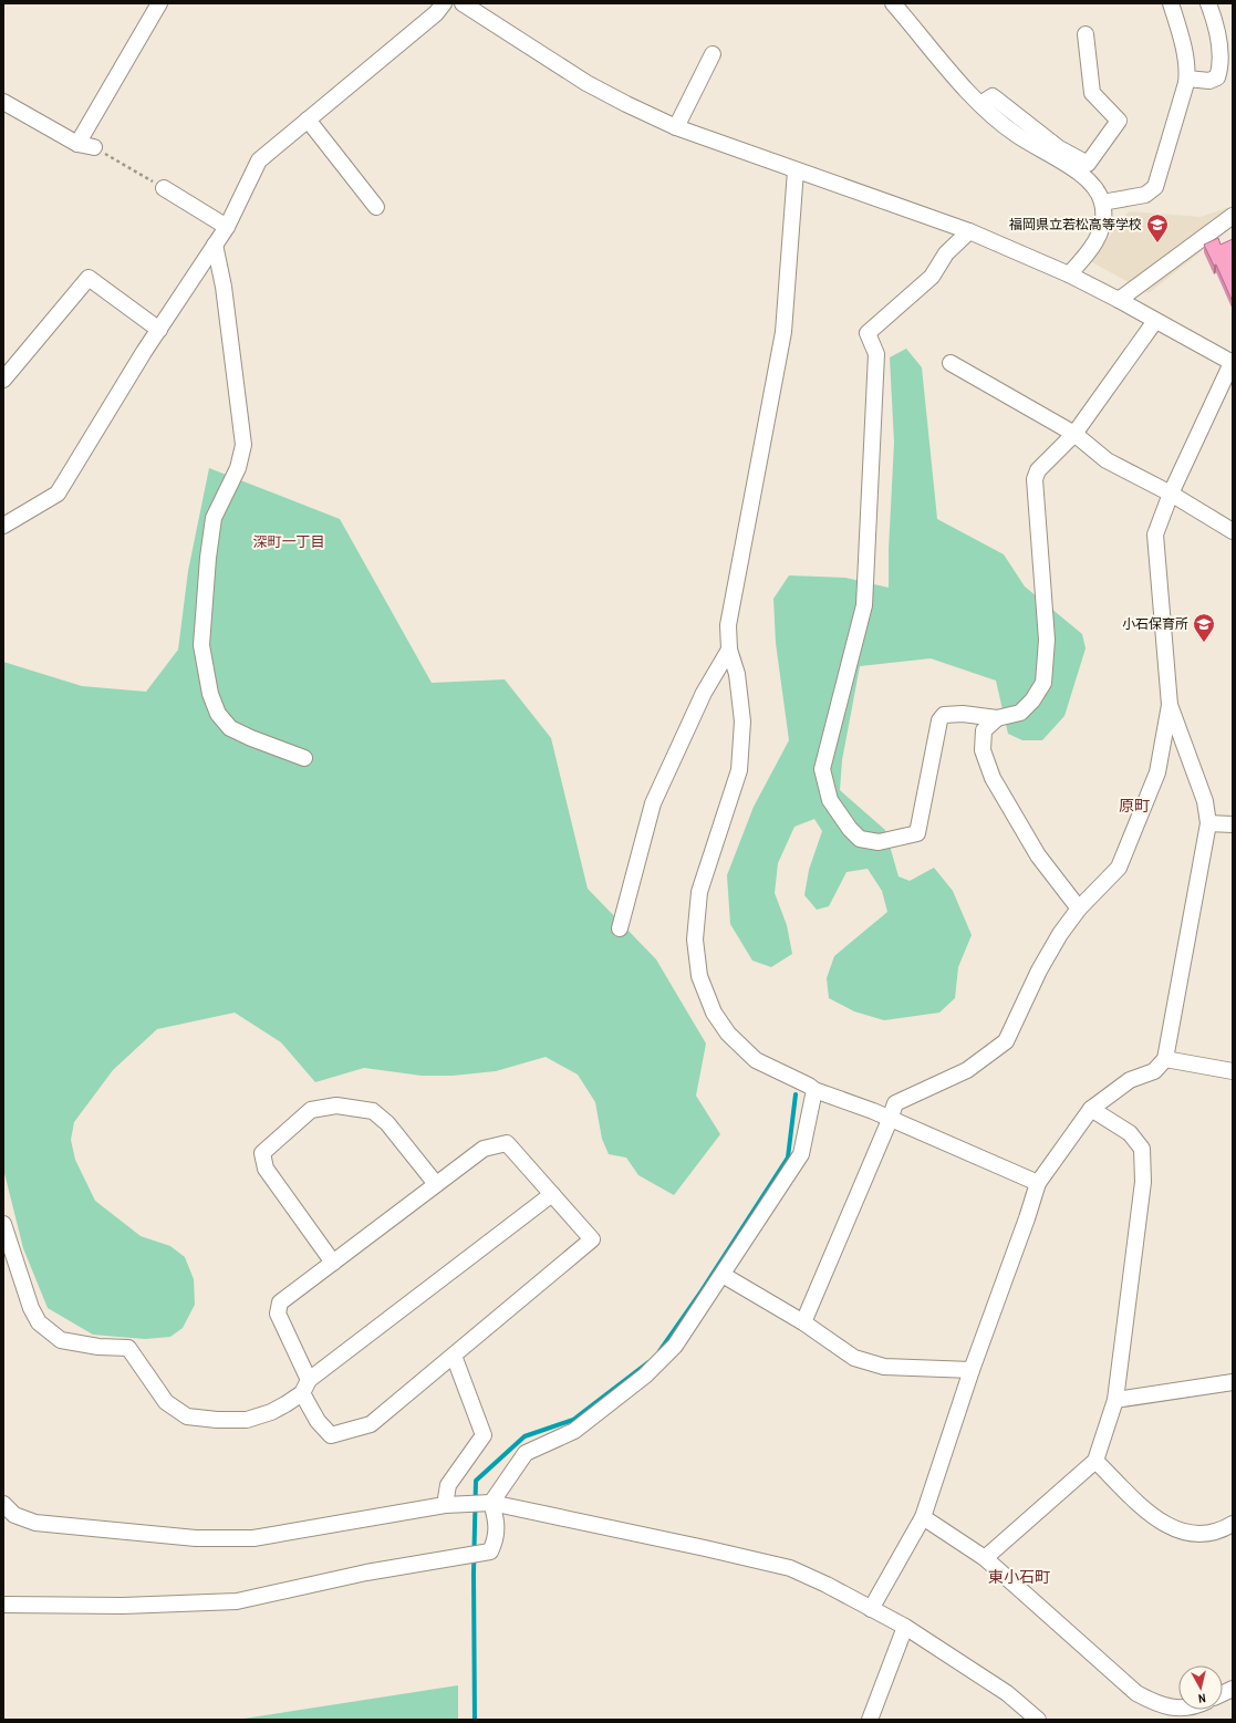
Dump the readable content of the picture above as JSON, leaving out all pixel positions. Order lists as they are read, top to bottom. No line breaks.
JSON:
{"districts":["深町一丁目","原町","東小石町"],"places":{"school or university":["福岡県立若松高等学校","小石保育所"]},"north":"bottom"}
